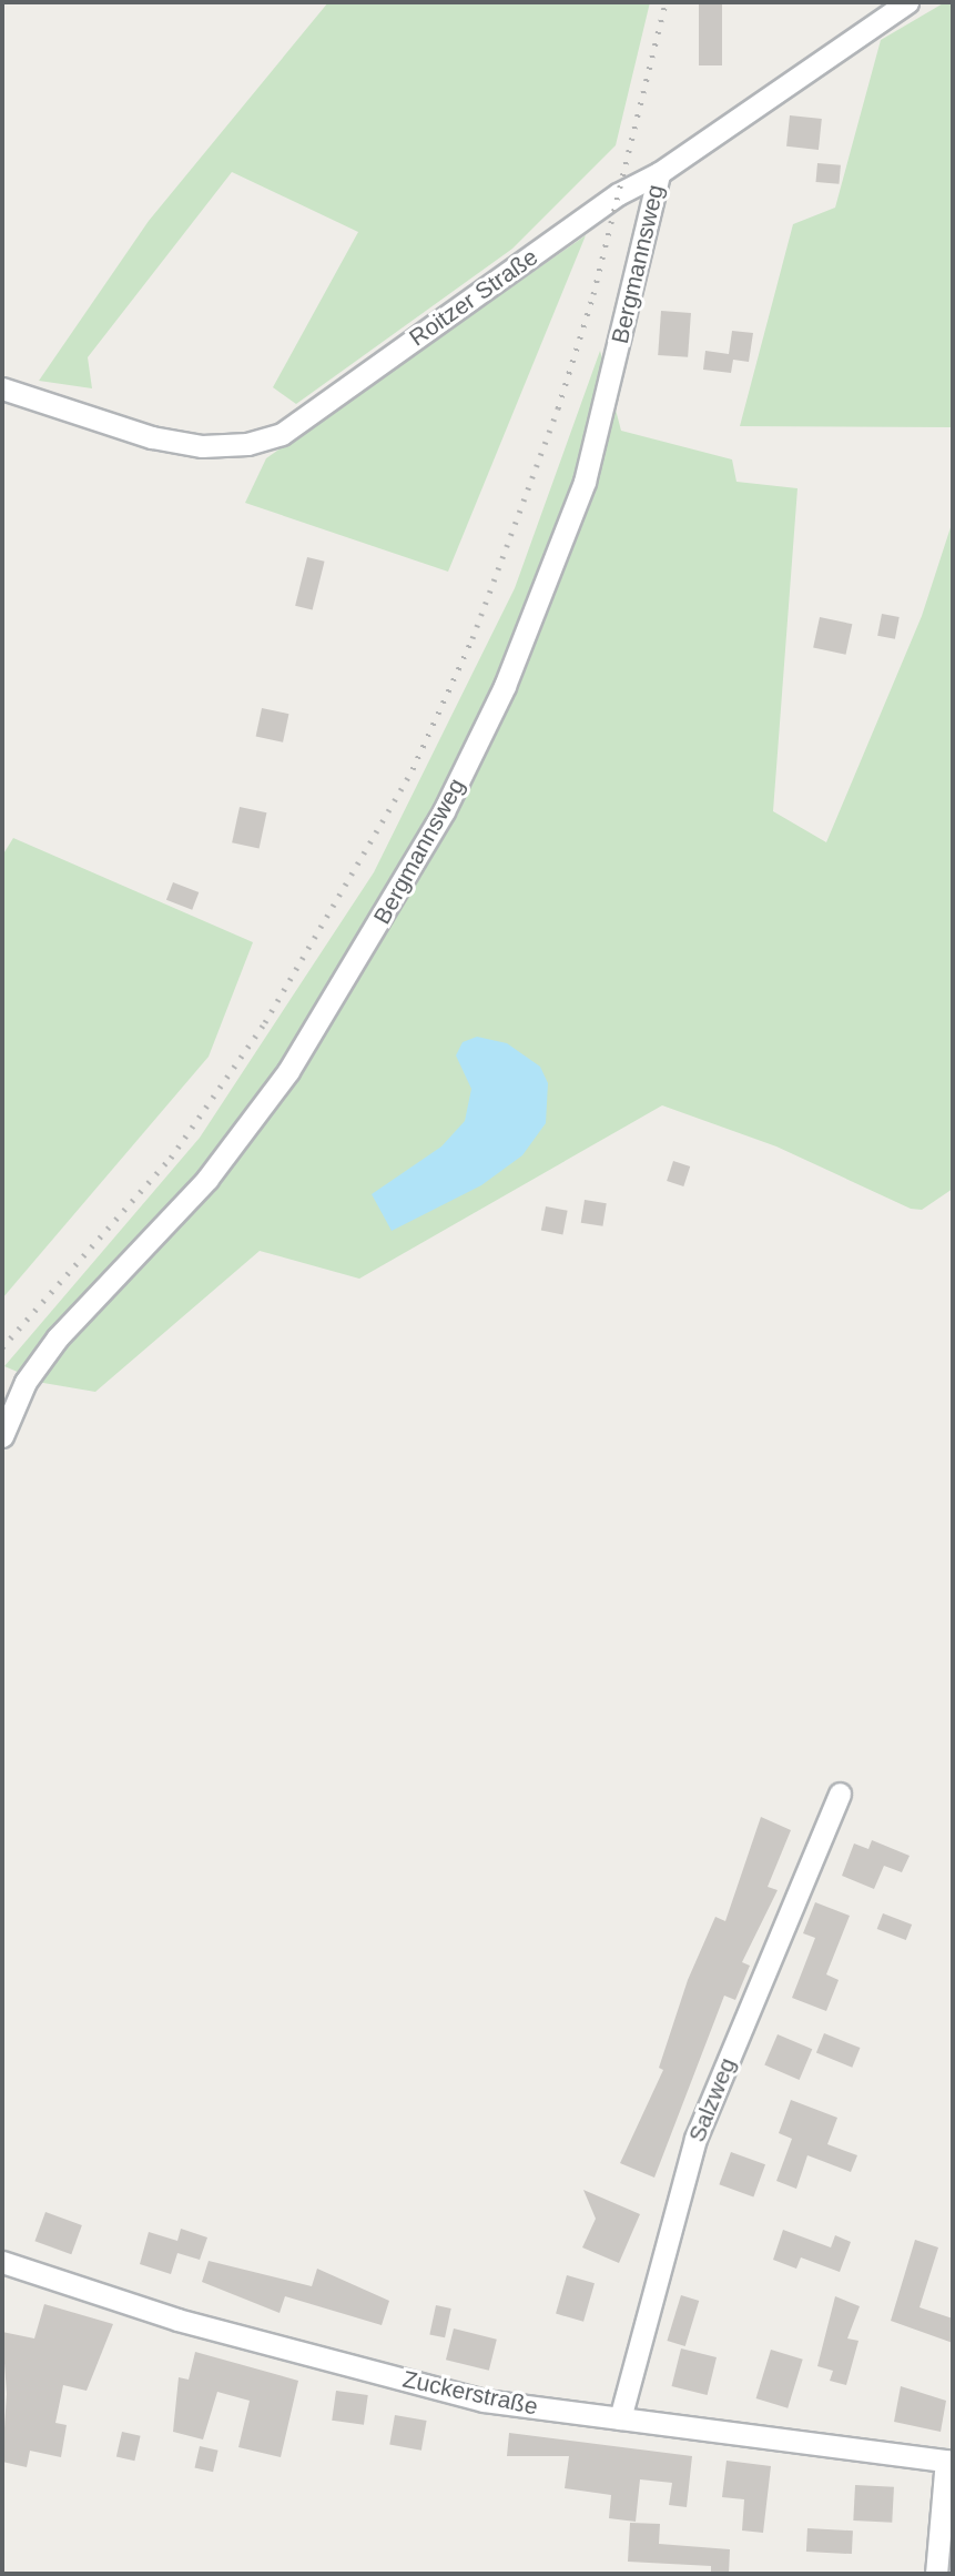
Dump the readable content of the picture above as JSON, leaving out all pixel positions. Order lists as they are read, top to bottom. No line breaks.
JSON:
{"streets":{"street":["Bergmannsweg","Roitzer Straße","Salzweg","Zuckerstraße"]},"crossings":[["Bergmannsweg","Roitzer Straße"],["Salzweg","Zuckerstraße"]]}
